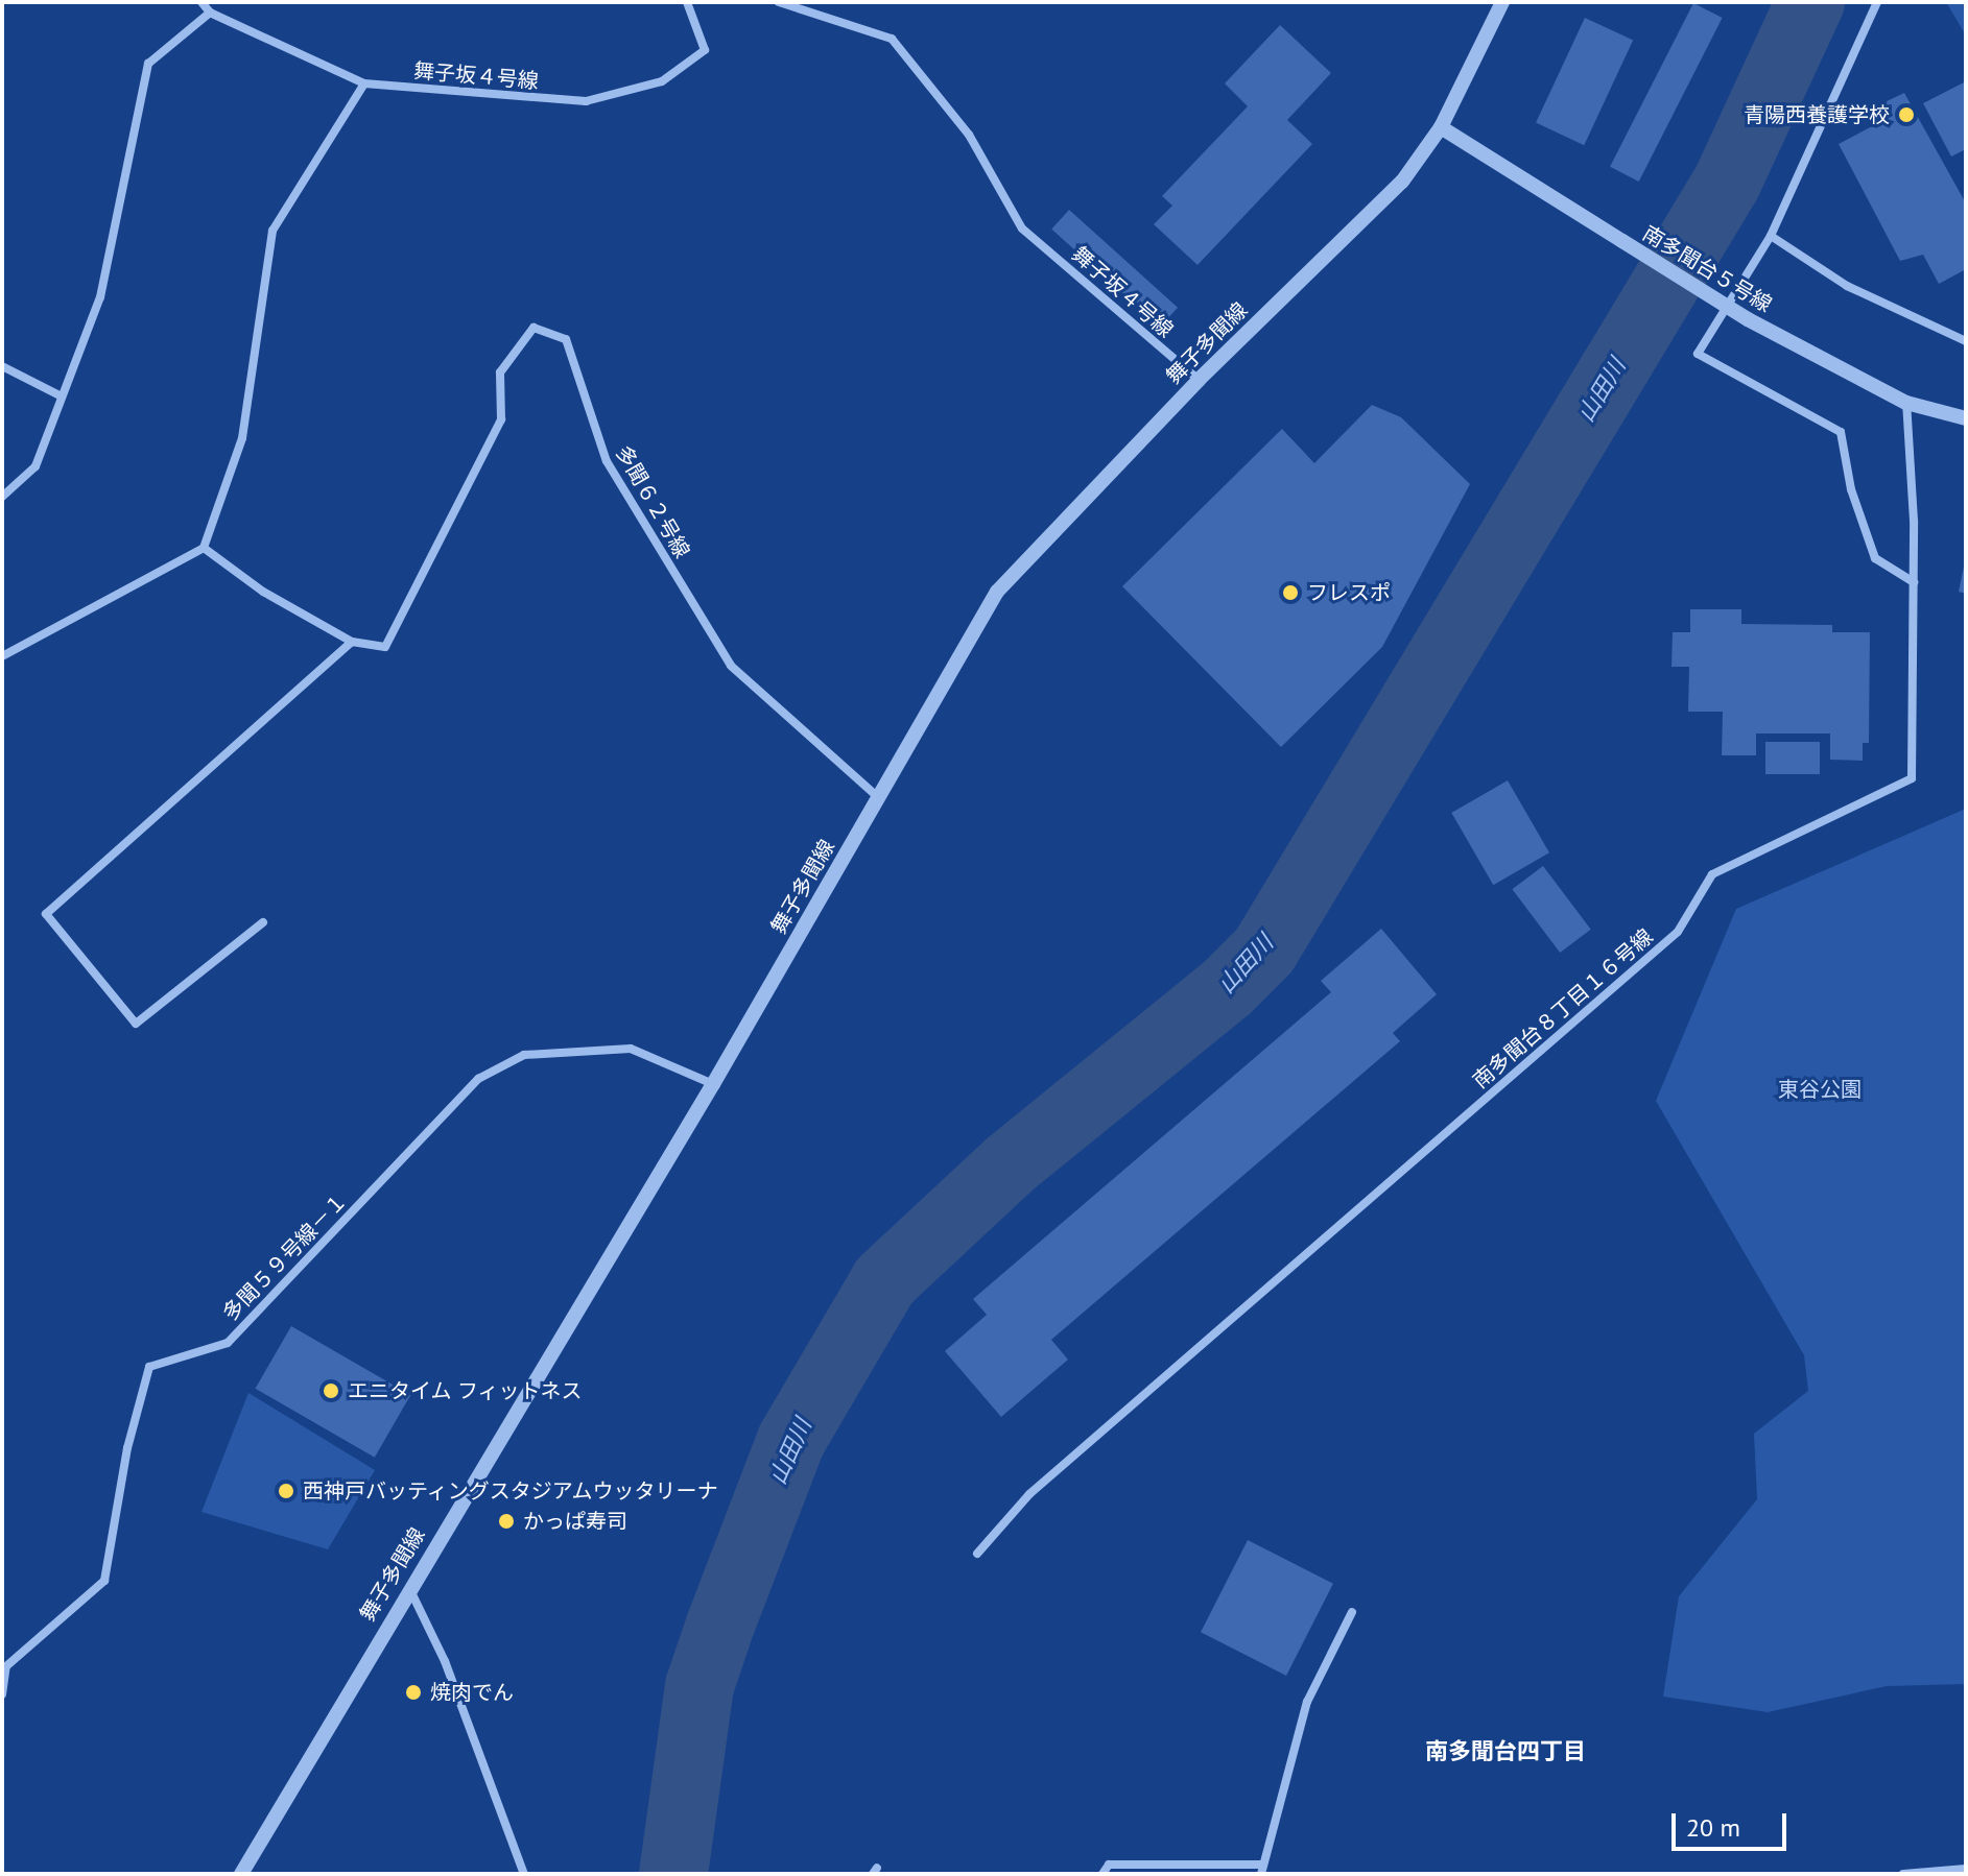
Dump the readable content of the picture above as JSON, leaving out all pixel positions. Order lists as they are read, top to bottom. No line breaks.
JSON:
{"streets":{"street":["舞子坂４号線","南多聞台５号線","舞子多聞線","多聞６２号線","南多聞台８丁目１６号線","多聞５９号線－１"]},"crossings":[["舞子坂４号線","舞子多聞線"],["南多聞台５号線","舞子多聞線"],["南多聞台５号線","南多聞台８丁目１６号線"],["舞子多聞線","多聞６２号線"],["舞子多聞線","多聞５９号線－１"]],"districts":["南多聞台四丁目"],"water":["山田川"],"parks":["東谷公園"],"places":["青陽西養護学校","フレスポ","エニタイム フィットネス","西神戸バッティングスタジアムウッタリーナ","かっぱ寿司","焼肉でん"],"scale_bar":"20 m"}
